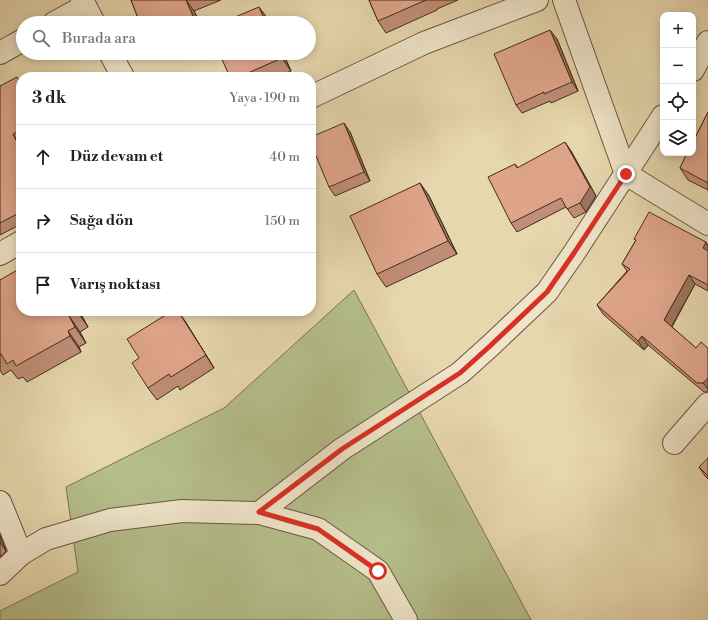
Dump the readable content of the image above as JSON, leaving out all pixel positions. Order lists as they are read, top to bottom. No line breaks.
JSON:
{"page":{"map_buttons":["+","−"],"search":"Burada ara","heading":["3 dk","Yaya · 190 m"],"list":[["Düz devam et","40 m"],["Sağa dön","150 m"],"Varış noktası"]}}
